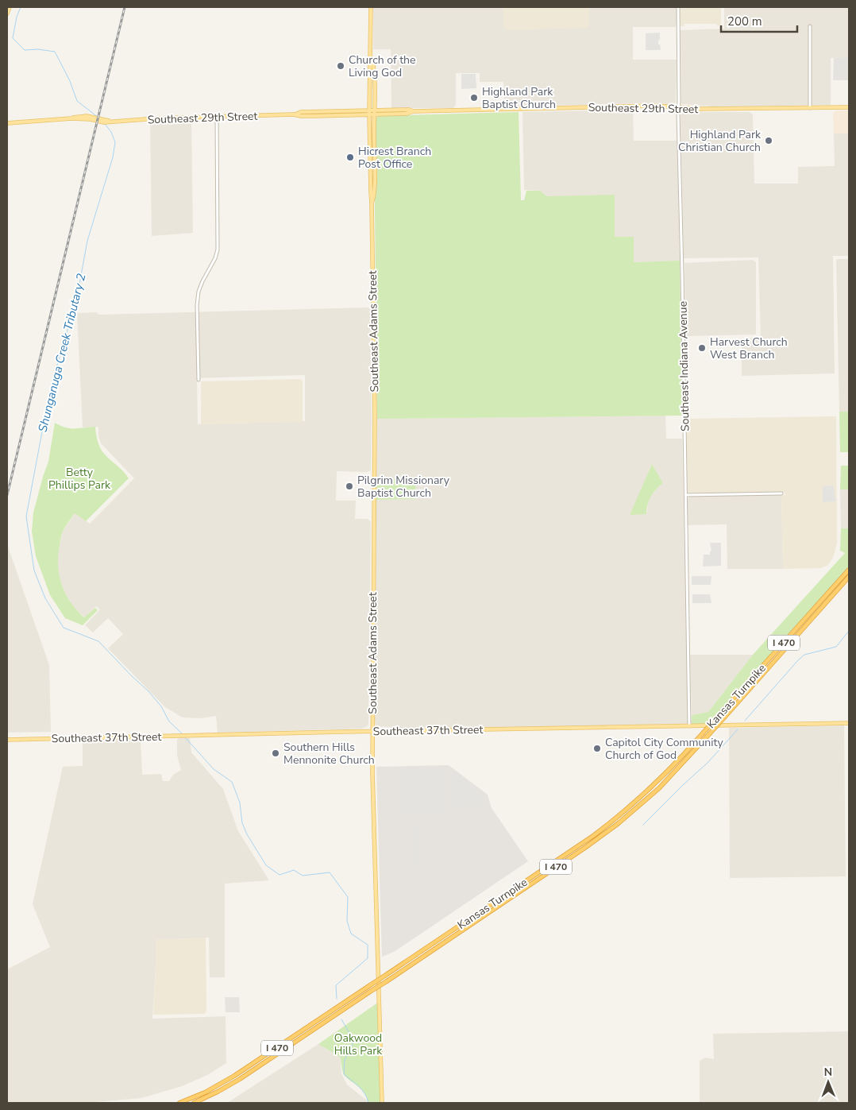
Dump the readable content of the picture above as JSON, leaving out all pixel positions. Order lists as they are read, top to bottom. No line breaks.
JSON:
{"streets":{"highway":["I 470","Kansas Turnpike"],"main road":["Southeast 29th Street","Southeast Adams Street","Southeast 37th Street"],"street":["Southeast Indiana Avenue"]},"crossings":[["Southeast 29th Street","Southeast Adams Street"],["Southeast 29th Street","Southeast Indiana Avenue"],["Southeast Adams Street","Southeast 37th Street"],["Southeast Indiana Avenue","Southeast 37th Street"]],"water":["Shunganuga Creek Tributary 2"],"parks":["Betty Phillips Park","Oakwood Hills Park"],"places":["Church of the Living God","Highland Park Baptist Church","Highland Park Christian Church","Hicrest Branch Post Office","Harvest Church West Branch","Pilgrim Missionary Baptist Church","Capitol City Community Church of God","Southern Hills Mennonite Church"],"scale_bar":"200 m","north":"top"}
